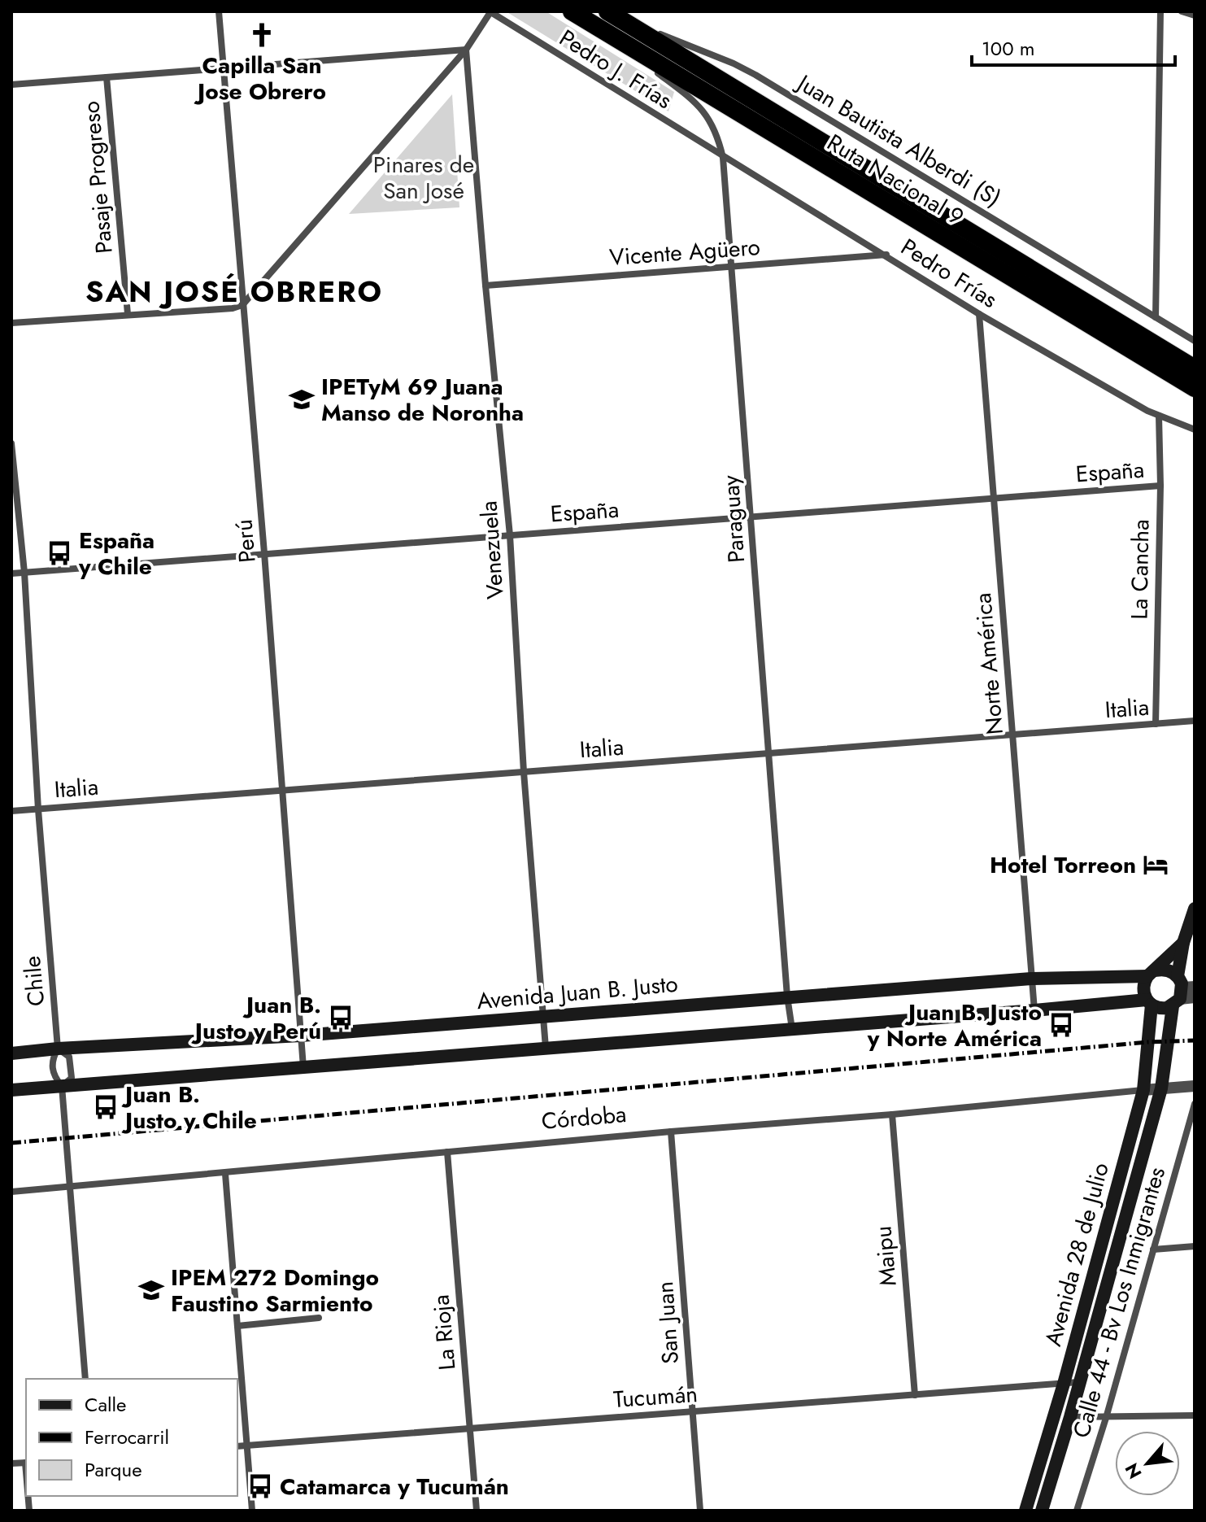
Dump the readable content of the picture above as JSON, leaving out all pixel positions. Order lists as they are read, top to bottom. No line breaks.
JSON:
{"streets":{"highway":["Ruta Nacional 9"],"main road":["Avenida Juan B. Justo","Avenida 28 de Julio"],"street":["Pedro J. Frías","Juan Bautista Alberdi (S)","Pasaje Progreso","Vicente Agüero","Pedro Frías","España","Paraguay","Perú","Venezuela","La Cancha","Norte América","Italia","Chile","Córdoba","Maipu","Calle 44 - Bv Los Inmigrantes","San Juan","La Rioja","Tucumán"]},"crossings":[["Pedro J. Frías","Pedro Frías"],["Pedro J. Frías","Paraguay"],["Juan Bautista Alberdi (S)","Ruta Nacional 9"],["Ruta Nacional 9","Paraguay"],["Vicente Agüero","Pedro Frías"],["Vicente Agüero","Paraguay"],["Vicente Agüero","Venezuela"],["Pedro Frías","Paraguay"],["Pedro Frías","La Cancha"],["Pedro Frías","Norte América"],["España","Paraguay"],["España","Perú"],["España","Venezuela"],["España","La Cancha"],["España","Norte América"],["España","Chile"],["Paraguay","Italia"],["Paraguay","Avenida Juan B. Justo"],["Perú","Italia"],["Perú","Avenida Juan B. Justo"],["Venezuela","Italia"],["Venezuela","Avenida Juan B. Justo"],["La Cancha","Italia"],["Norte América","Italia"],["Norte América","Avenida Juan B. Justo"],["Italia","Chile"],["Chile","Avenida Juan B. Justo"],["Chile","Córdoba"],["Avenida Juan B. Justo","Avenida 28 de Julio"],["Córdoba","Avenida 28 de Julio"],["Córdoba","Maipu"],["Córdoba","San Juan"],["Córdoba","La Rioja"],["Avenida 28 de Julio","Tucumán"],["Maipu","Tucumán"],["San Juan","Tucumán"],["La Rioja","Tucumán"]],"districts":["SAN JOSÉ OBRERO"],"parks":["Pinares de San José"],"places":{"church":["Capilla San Jose Obrero"],"school or university":["IPETyM 69 Juana Manso de Noronha","IPEM 272 Domingo Faustino Sarmiento"],"bus stop":["España y Chile","Juan B. Justo y Perú","Juan B. Justo y Norte América","Juan B. Justo y Chile","Catamarca y Tucumán"],"hotel":["Hotel Torreon"]},"legend":["Calle","Ferrocarril","Parque"],"scale_bar":"100 m","north":"bottom left"}
